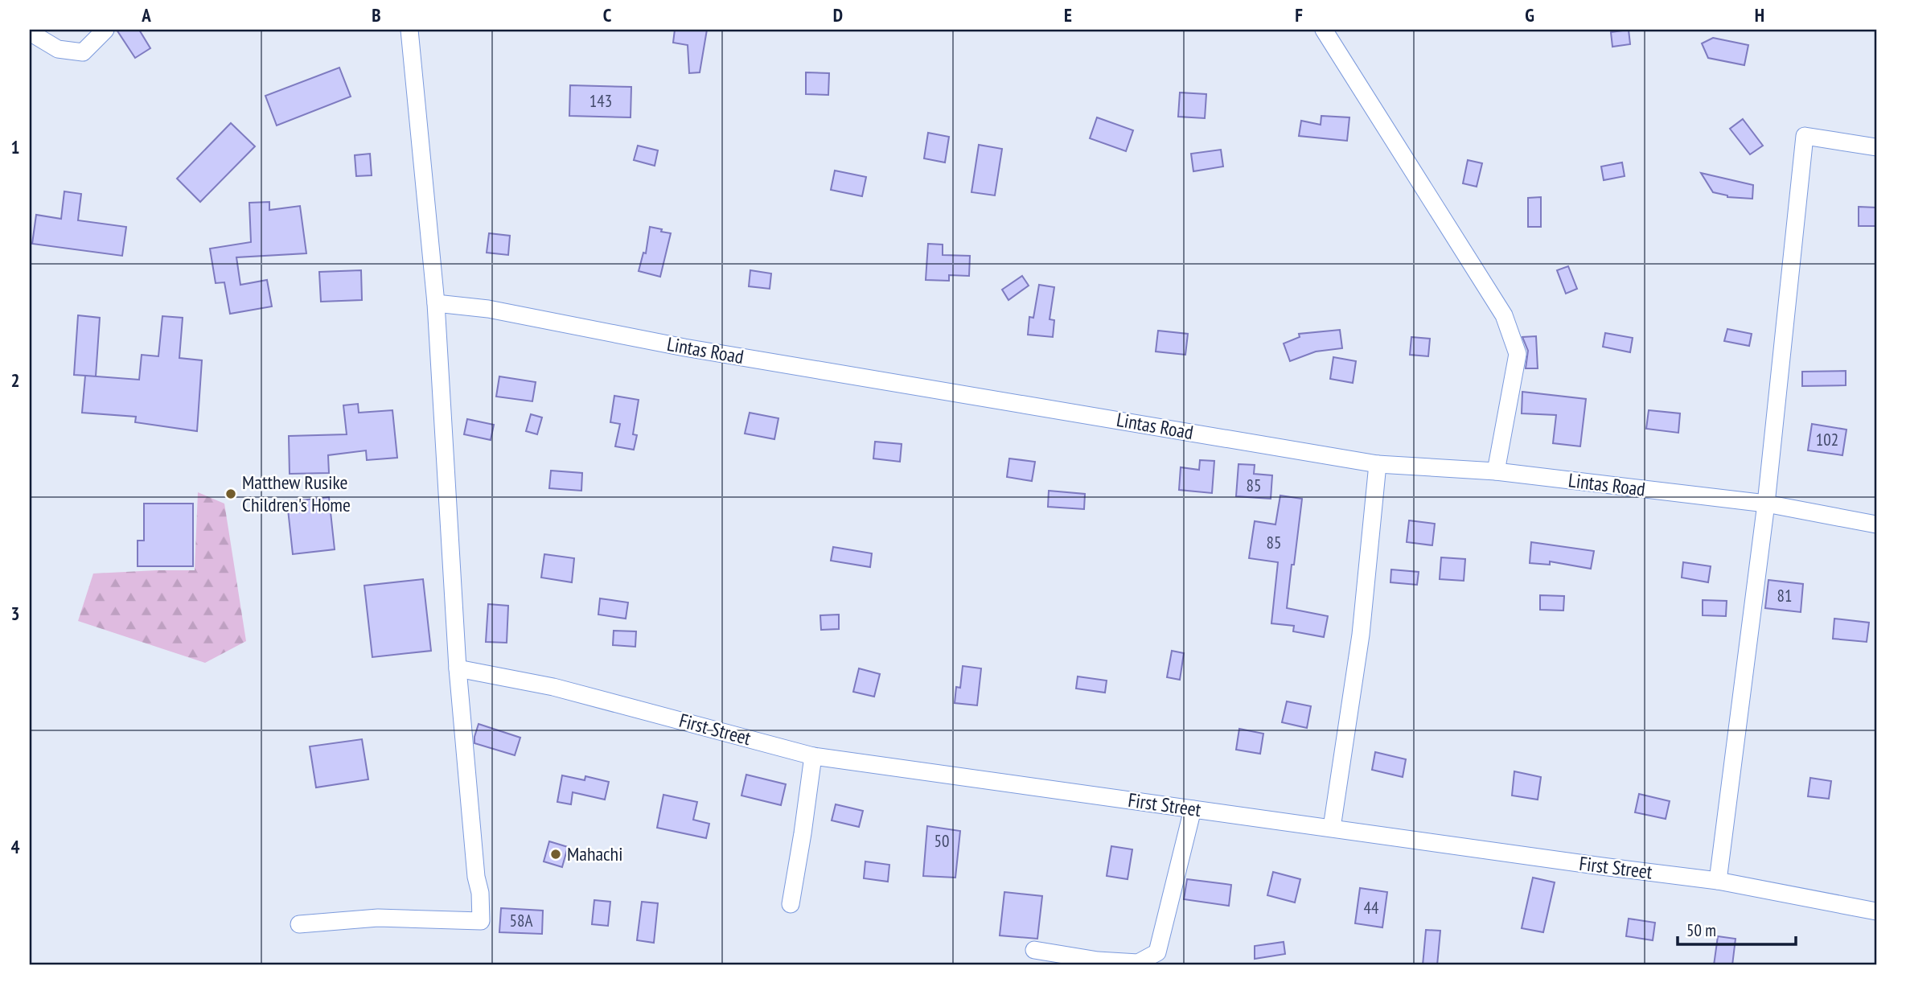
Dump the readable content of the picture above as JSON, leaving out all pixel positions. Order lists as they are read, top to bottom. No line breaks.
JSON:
{"streets":{"street":["Lintas Road","First Street"]},"places":["Matthew Rusike Children's Home","Mahachi"],"house_numbers":["143","102","85","85","81","50","44","58A"],"scale_bar":"50 m","grid":{"columns":["A","B","C","D","E","F","G","H"],"rows":["1","2","3","4"]}}
